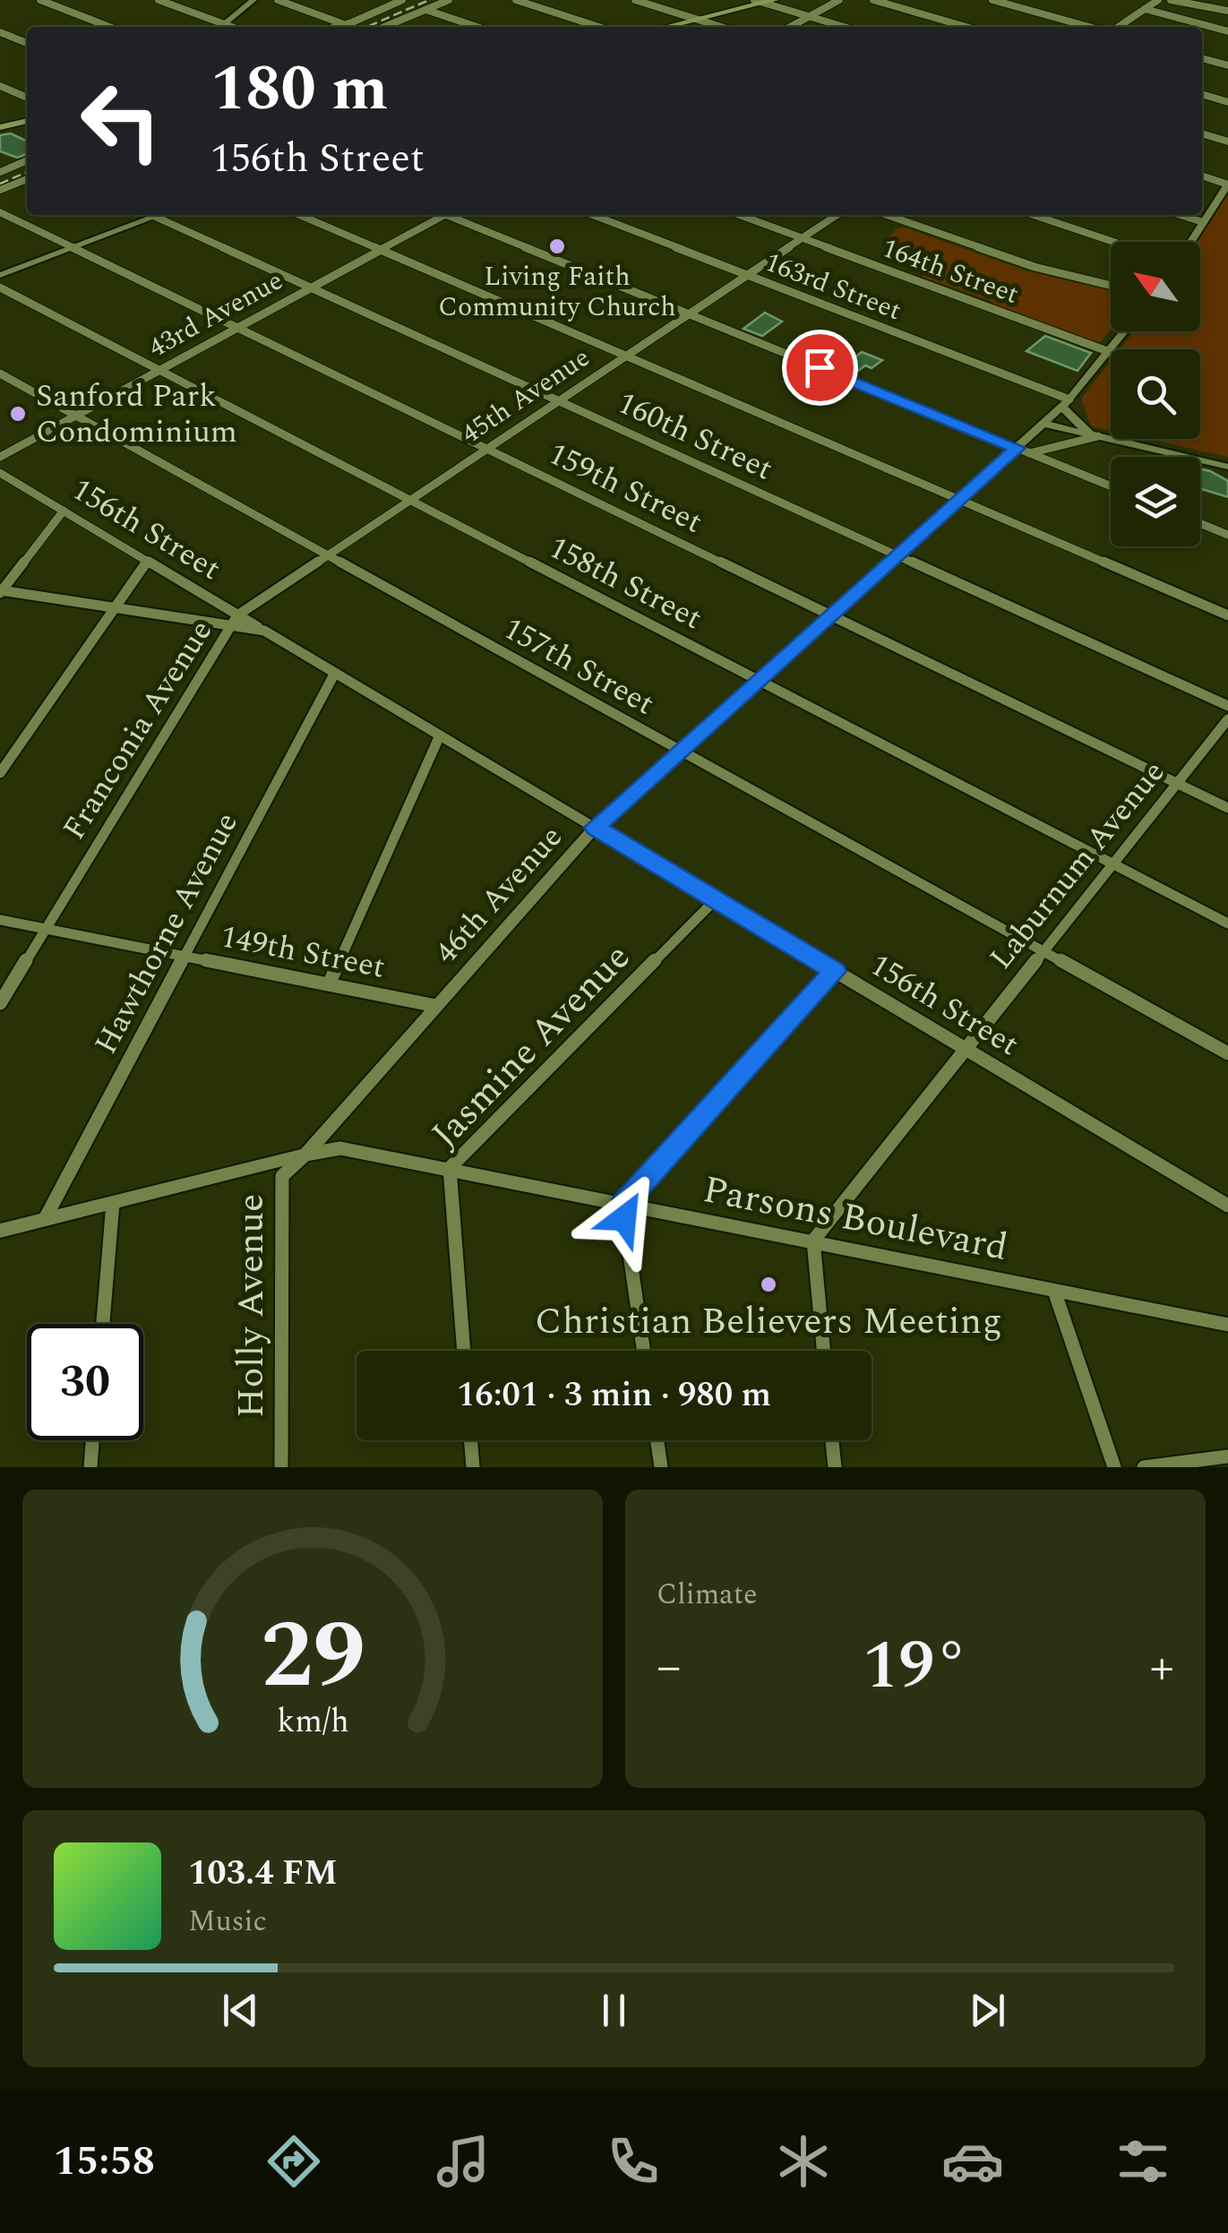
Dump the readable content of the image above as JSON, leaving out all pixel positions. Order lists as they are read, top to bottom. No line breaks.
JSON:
{"streets":{"street":["164th Street","163rd Street","43rd Avenue","45th Avenue","160th Street","159th Street","156th Street","158th Street","157th Street","Franconia Avenue","Laburnum Avenue","46th Avenue","Hawthorne Avenue","149th Street","Jasmine Avenue","Parsons Boulevard","Holly Avenue"]},"crossings":[["164th Street","45th Avenue"],["164th Street","46th Avenue"],["163rd Street","45th Avenue"],["163rd Street","46th Avenue"],["43rd Avenue","160th Street"],["43rd Avenue","159th Street"],["43rd Avenue","158th Street"],["43rd Avenue","157th Street"],["45th Avenue","160th Street"],["45th Avenue","159th Street"],["45th Avenue","158th Street"],["45th Avenue","Franconia Avenue"],["160th Street","46th Avenue"],["159th Street","Laburnum Avenue"],["159th Street","46th Avenue"],["156th Street","Franconia Avenue"],["156th Street","Laburnum Avenue"],["156th Street","46th Avenue"],["156th Street","Hawthorne Avenue"],["156th Street","Jasmine Avenue"],["158th Street","Franconia Avenue"],["158th Street","Laburnum Avenue"],["158th Street","46th Avenue"],["157th Street","Franconia Avenue"],["157th Street","Laburnum Avenue"],["157th Street","46th Avenue"],["Franconia Avenue","149th Street"],["Laburnum Avenue","Parsons Boulevard"],["46th Avenue","149th Street"],["46th Avenue","Parsons Boulevard"],["46th Avenue","Holly Avenue"],["Hawthorne Avenue","149th Street"],["Hawthorne Avenue","Parsons Boulevard"],["Jasmine Avenue","Parsons Boulevard"],["Parsons Boulevard","Holly Avenue"]],"places":["Living Faith Community Church","Sanford Park Condominium","Christian Believers Meeting"],"north":"top left","page":{"turn":["180 m","156th Street"],"limit":"30","trip":"16:01 · 3 min · 980 m","tile":"Climate","heat":["−","19°","+"],"song":["103.4 FM","Music"],"tabs":"15:58","gauge":["29","km/h"]}}
